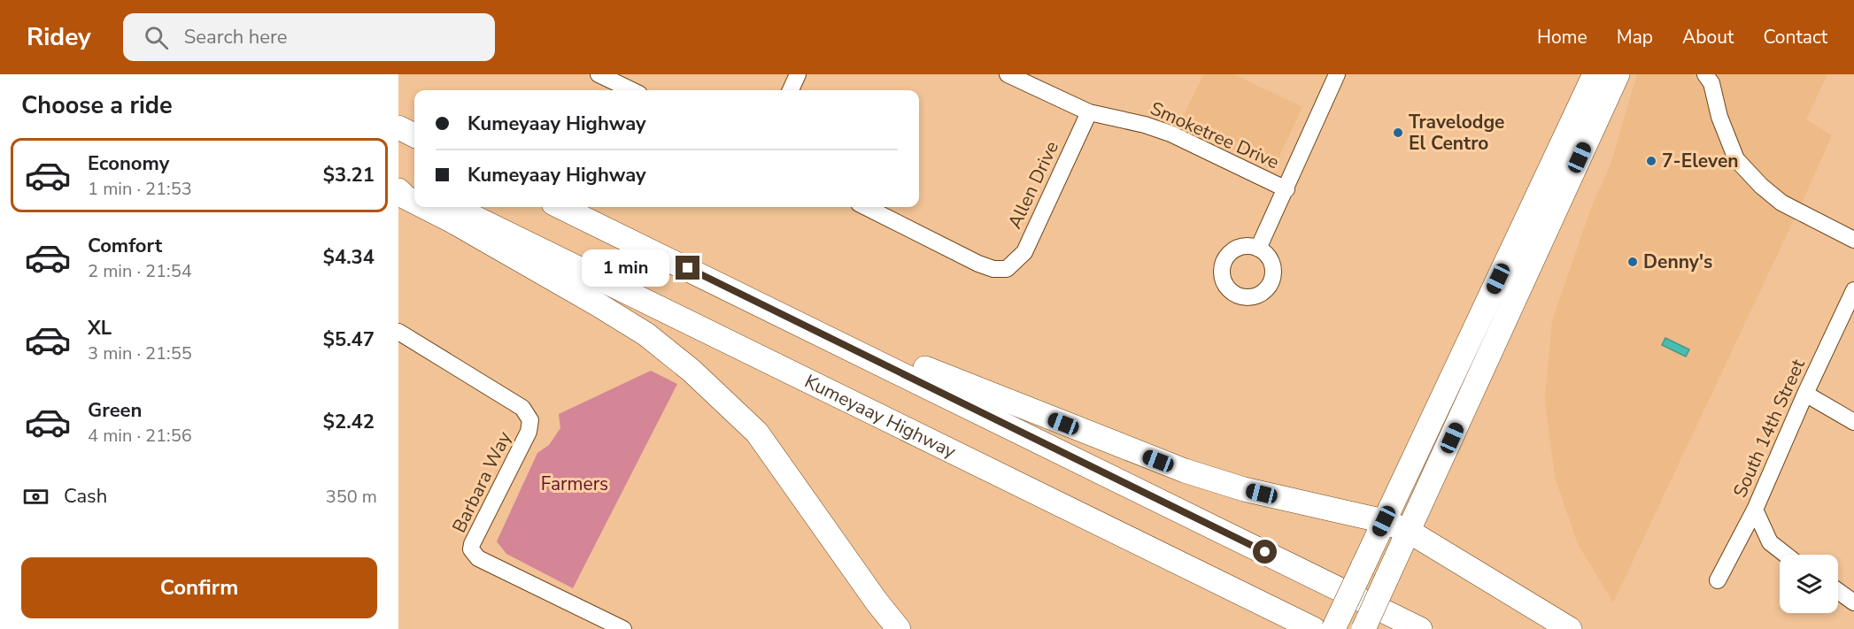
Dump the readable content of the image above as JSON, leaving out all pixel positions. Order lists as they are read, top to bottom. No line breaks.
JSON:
{"streets":{"highway":["Kumeyaay Highway"],"street":["Smoketree Drive","Allen Drive","South 14th Street","Barbara Way"]},"crossings":[["Smoketree Drive","Allen Drive"]],"parks":["Farmers"],"places":["Travelodge El Centro","7-Eleven","Denny's"],"page":{"header":"Ridey","search":"Search here","nav":["Home","Map","About","Contact"],"heading":"Choose a ride","banner":["Kumeyaay Highway","Kumeyaay Highway"],"list":[{"name":"Economy","note":"1 min · 21:53","value":"$3.21"},{"name":"Comfort","note":"2 min · 21:54","value":"$4.34"},{"name":"XL","note":"3 min · 21:55","value":"$5.47"},{"name":"Green","note":"4 min · 21:56","value":"$2.42"}],"bubble":"1 min","pay":["Cash","350 m"],"buttons":"Confirm"}}
